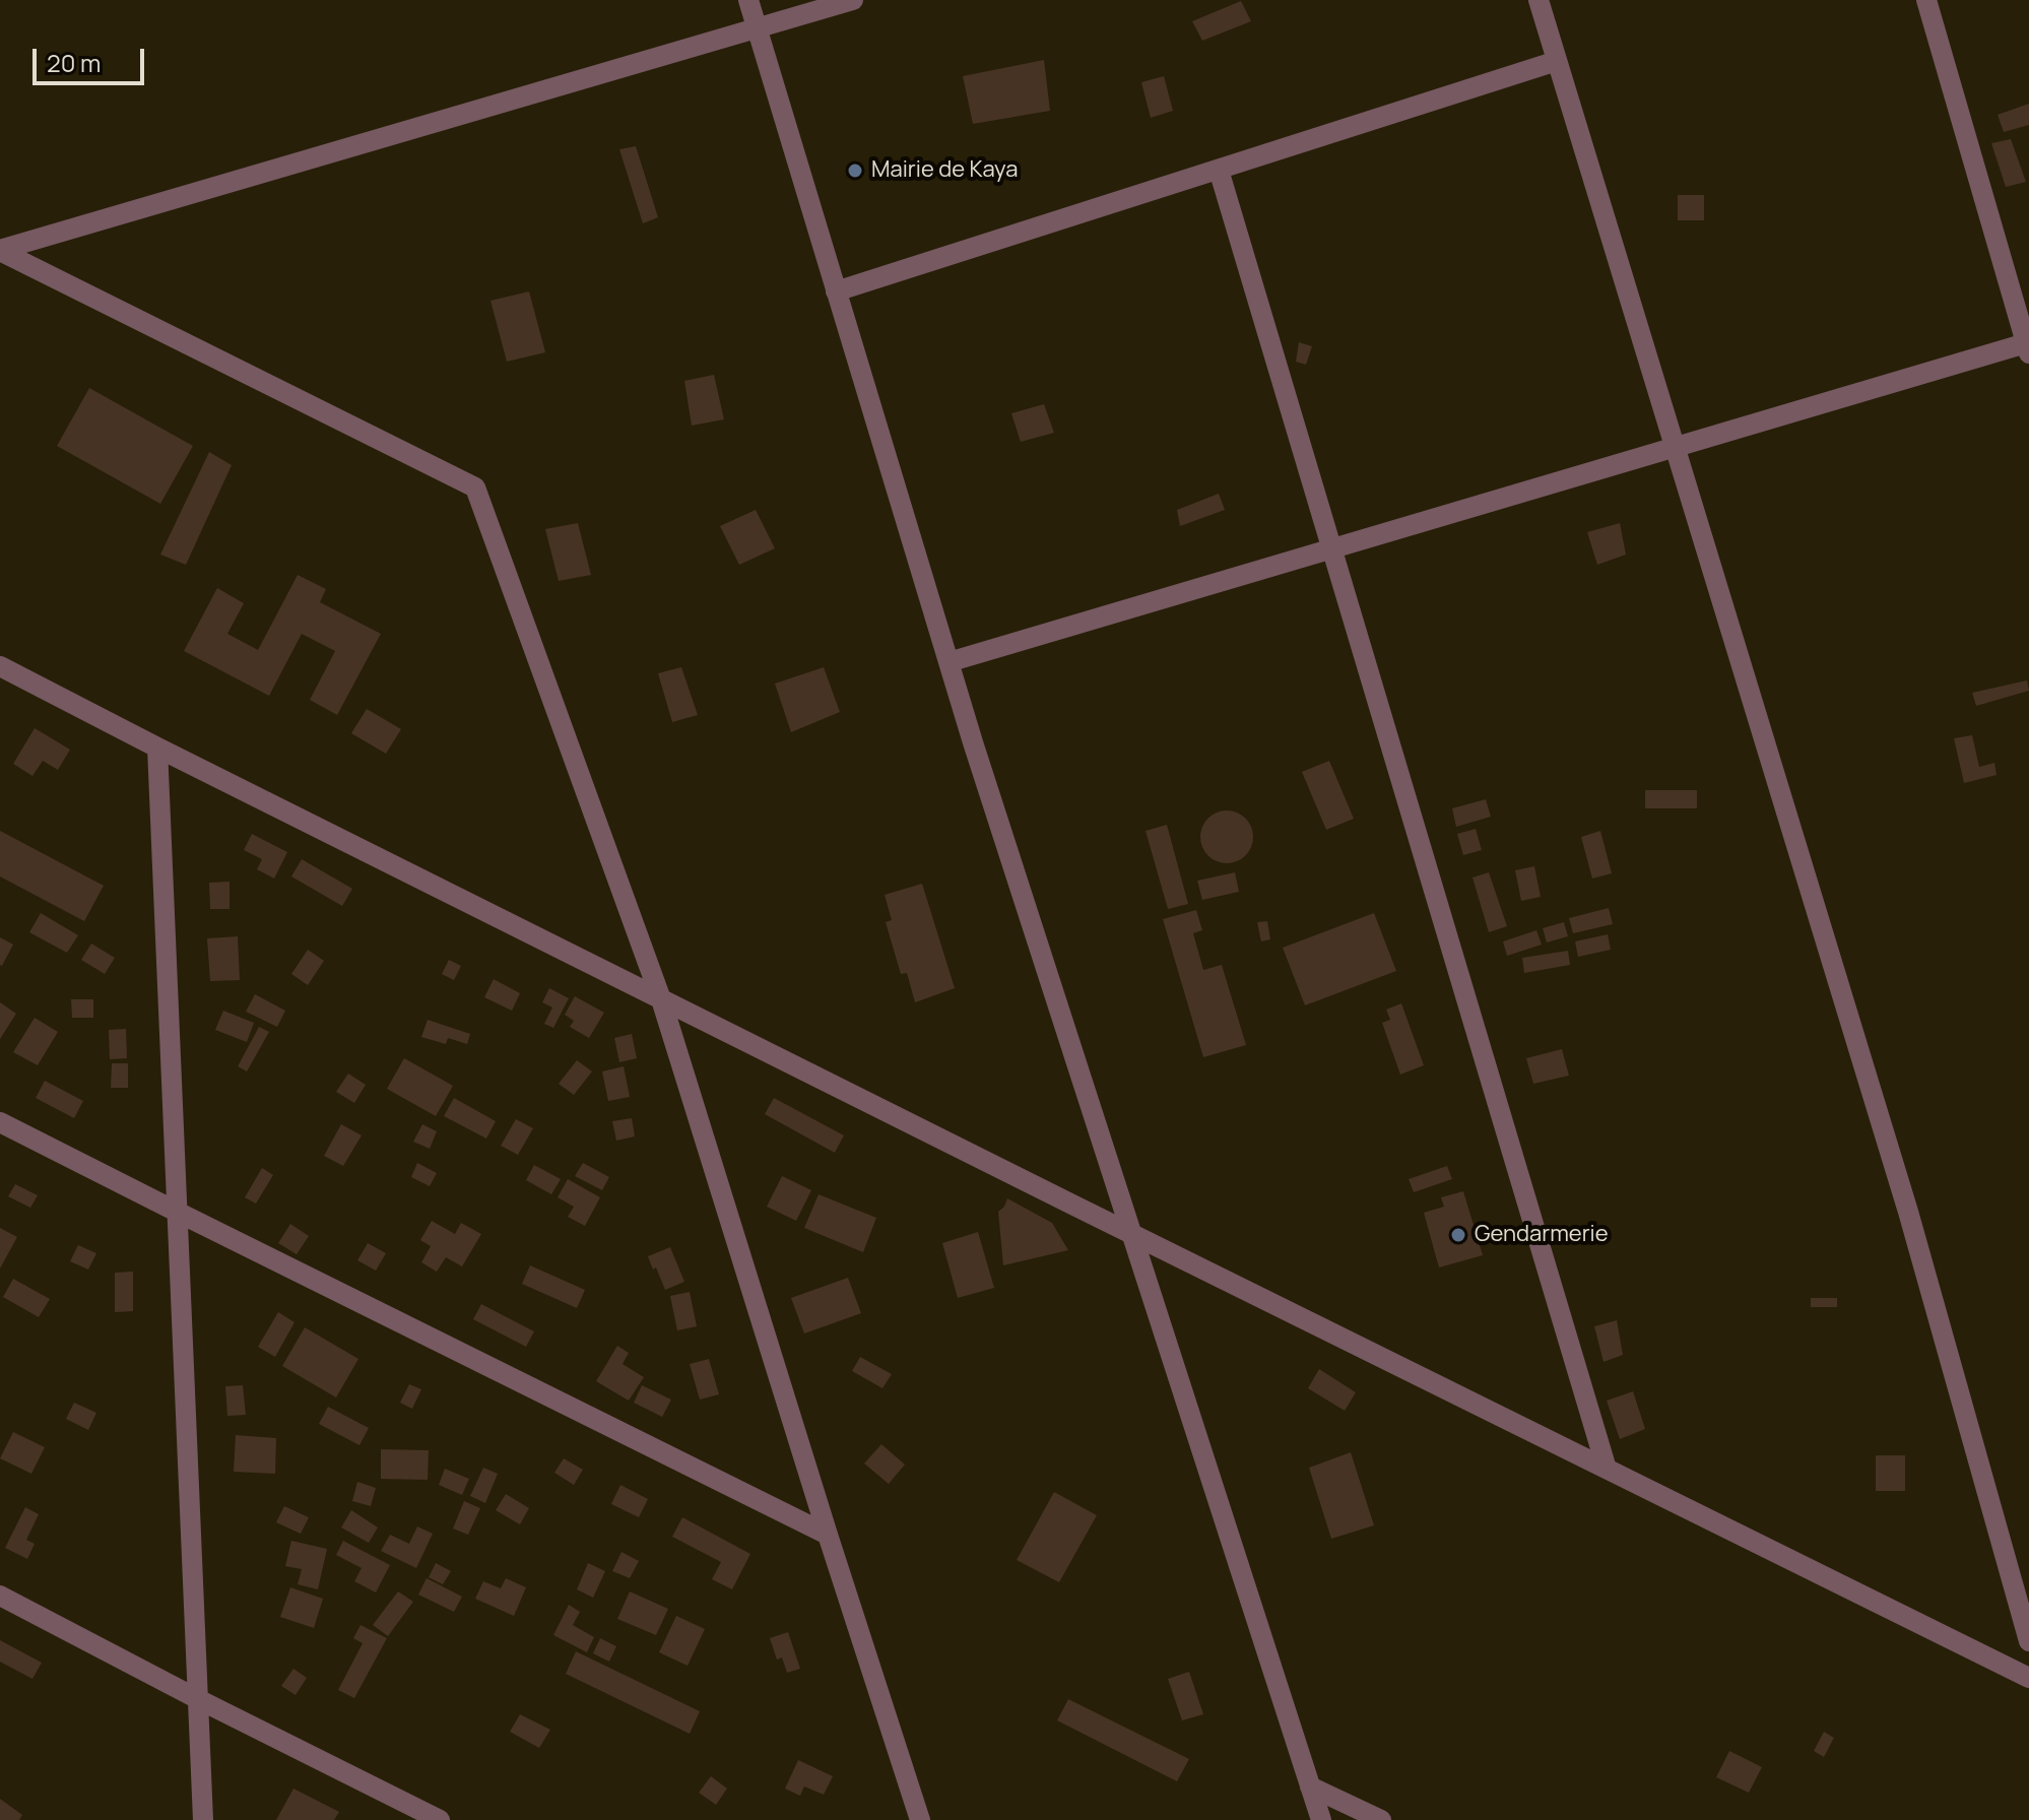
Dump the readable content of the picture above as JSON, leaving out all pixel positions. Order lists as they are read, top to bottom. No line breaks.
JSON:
{"places":["Mairie de Kaya","Gendarmerie"],"scale_bar":"20 m"}
